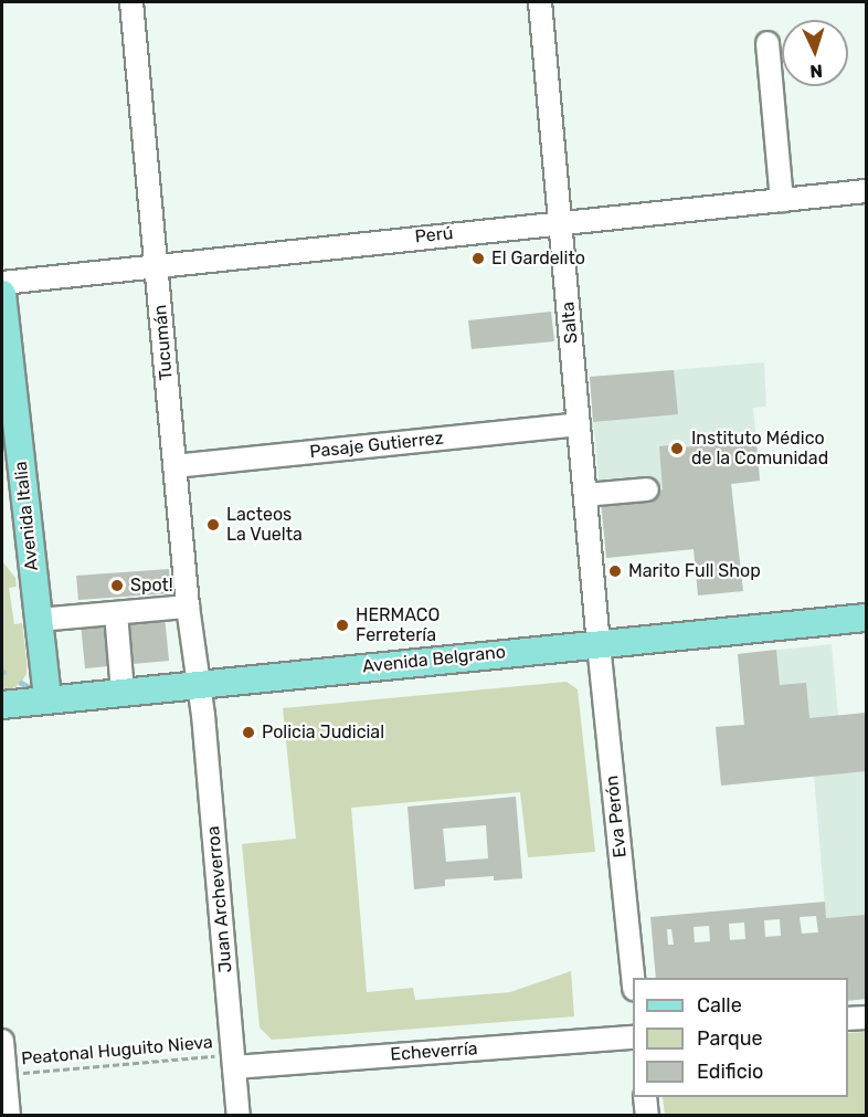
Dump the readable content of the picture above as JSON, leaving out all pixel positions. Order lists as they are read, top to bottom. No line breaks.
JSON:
{"streets":{"main road":["Avenida Italia","Avenida Belgrano"],"street":["Perú","Salta","Tucumán","Pasaje Gutierrez","Eva Perón","Juan Archeverroa","Echeverría"],"path":["Peatonal Huguito Nieva"]},"crossings":[["Perú","Salta"],["Perú","Tucumán"],["Salta","Pasaje Gutierrez"],["Salta","Avenida Belgrano"],["Salta","Eva Perón"],["Tucumán","Pasaje Gutierrez"],["Tucumán","Avenida Belgrano"],["Tucumán","Juan Archeverroa"],["Avenida Italia","Avenida Belgrano"],["Avenida Belgrano","Eva Perón"],["Avenida Belgrano","Juan Archeverroa"],["Juan Archeverroa","Peatonal Huguito Nieva"],["Juan Archeverroa","Echeverría"],["Peatonal Huguito Nieva","Echeverría"]],"places":["El Gardelito","Instituto Médico de la Comunidad","Lacteos La Vuelta","Marito Full Shop","Spot!","HERMACO Ferretería","Policia Judicial"],"legend":["Calle","Parque","Edificio"],"north":"bottom"}
